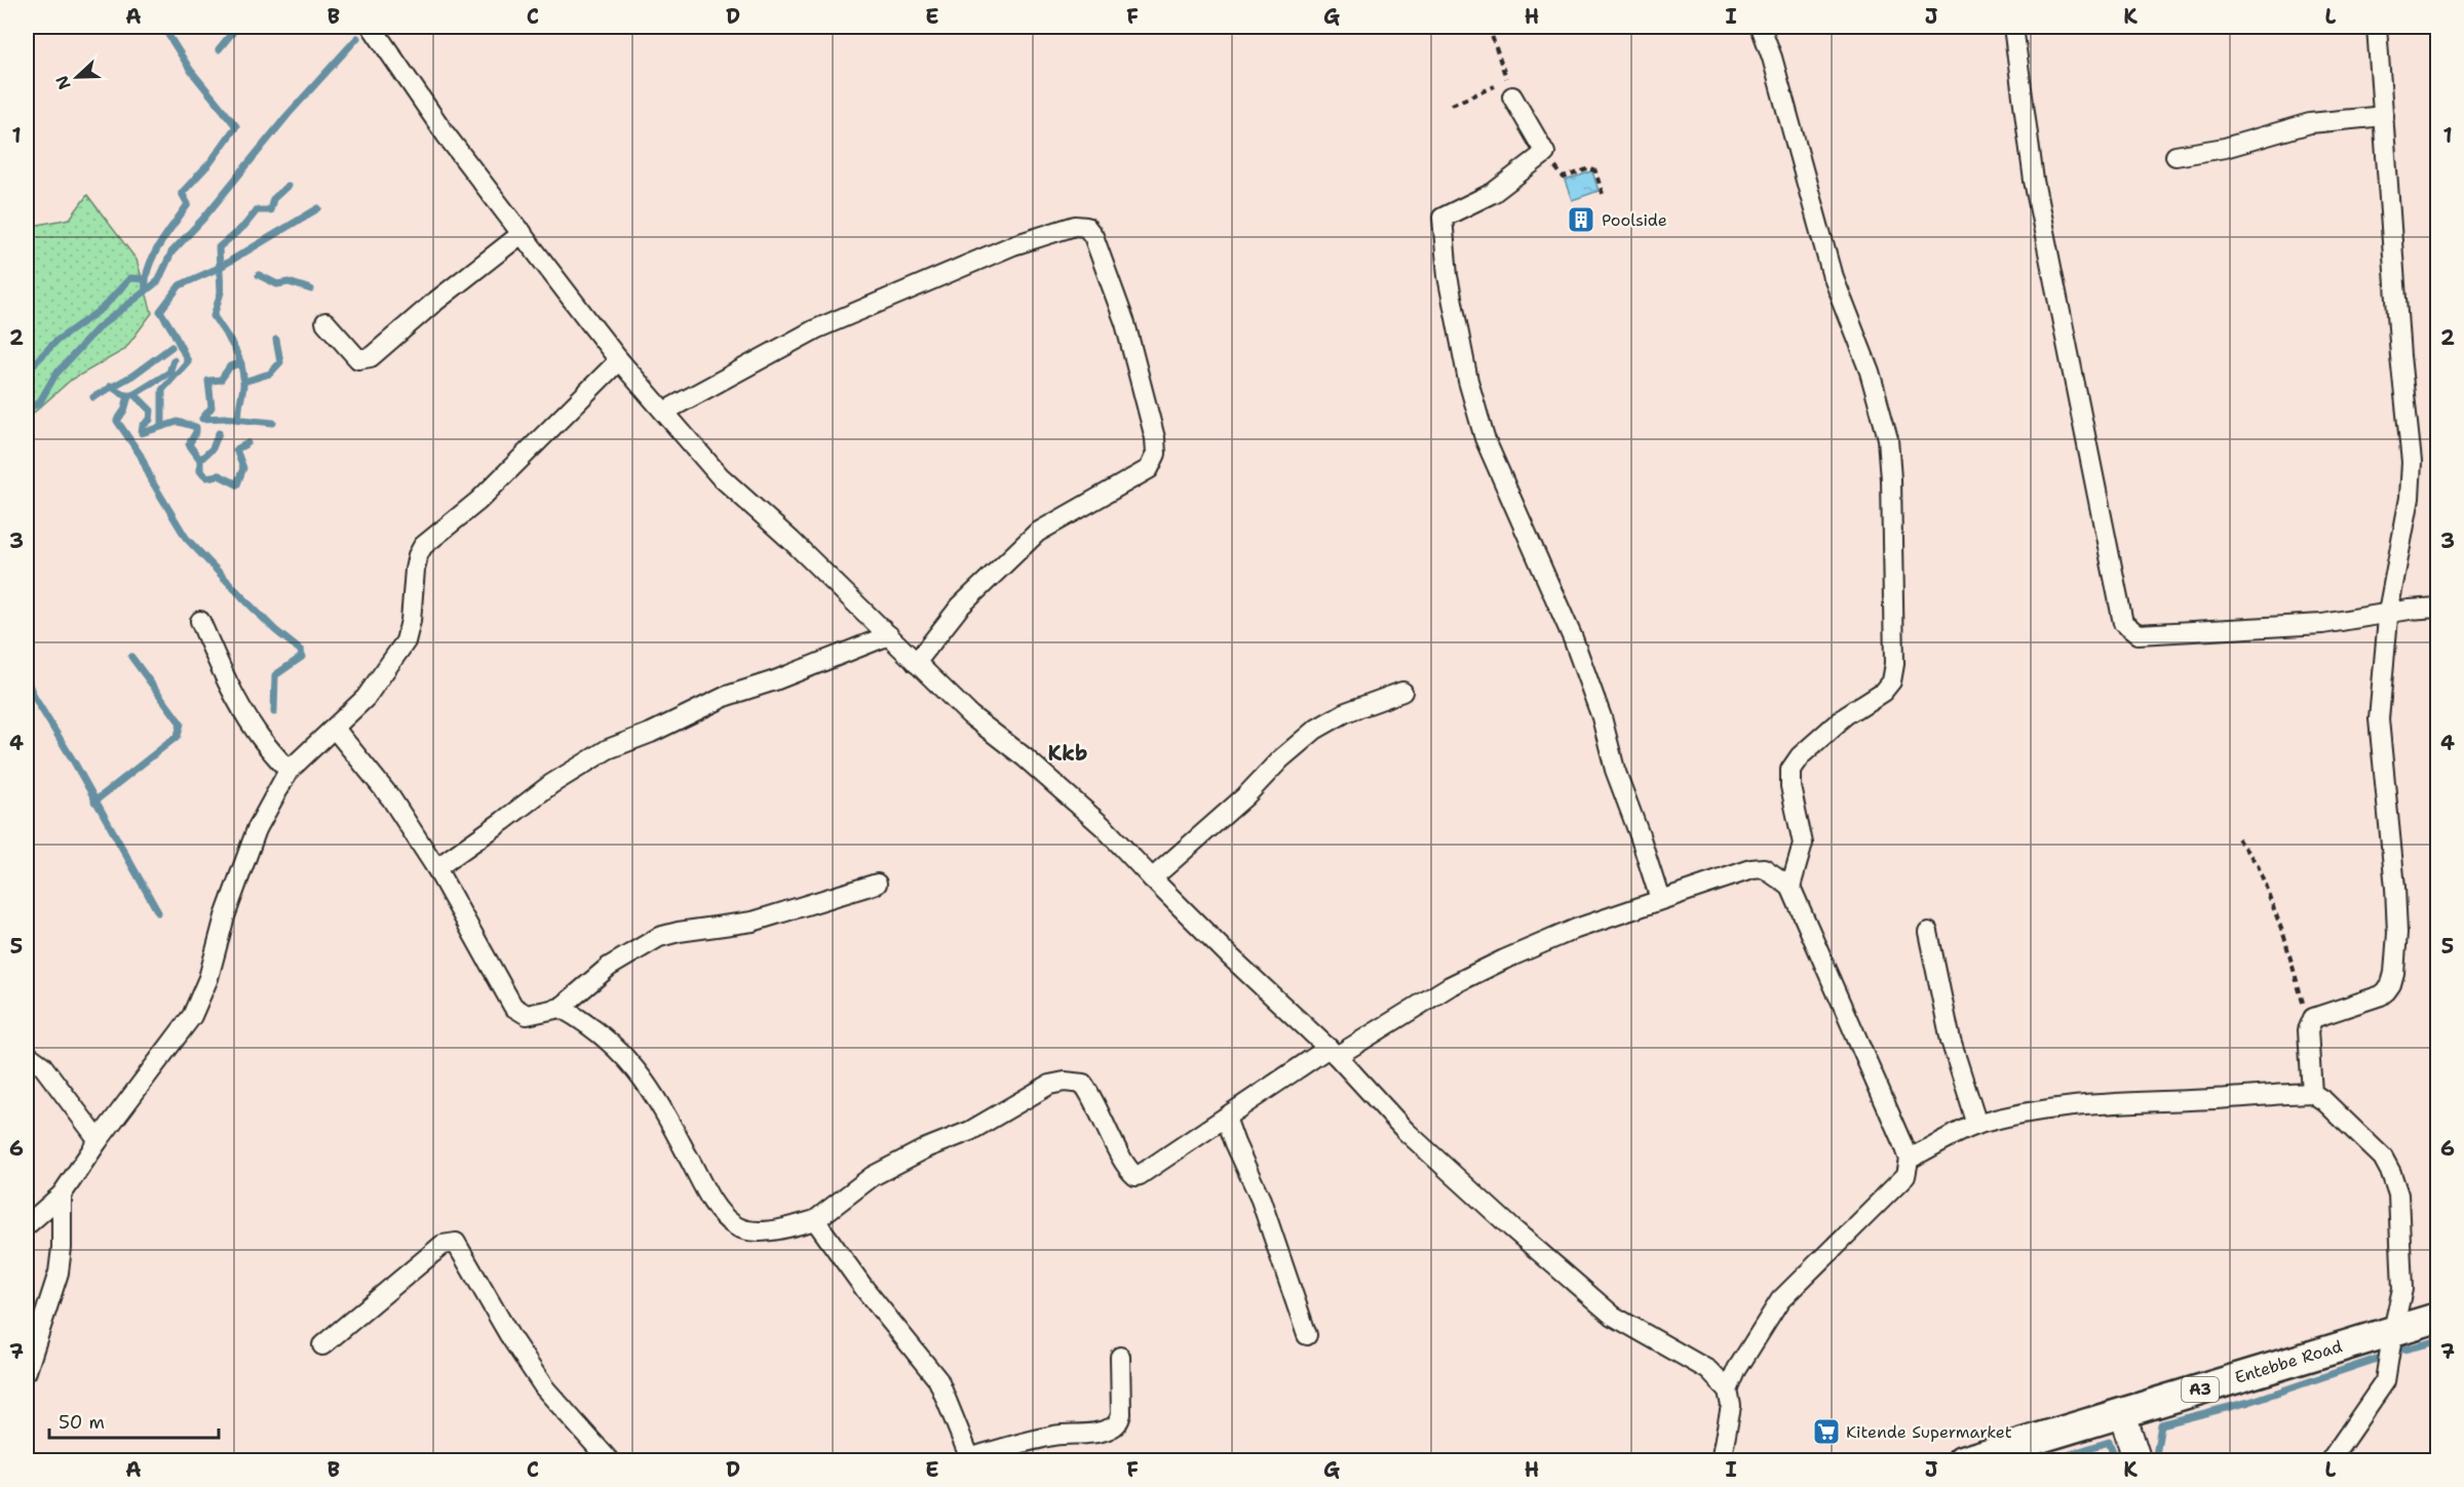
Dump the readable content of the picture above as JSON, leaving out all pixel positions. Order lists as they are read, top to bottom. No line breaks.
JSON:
{"streets":{"main road":["Entebbe Road","A3"]},"districts":["Kkb"],"places":{"building":["Poolside"],"supermarket":["Kitende Supermarket"]},"scale_bar":"50 m","north":"left","grid":{"columns":["A","B","C","D","E","F","G","H","I","J","K","L"],"rows":["1","2","3","4","5","6","7"]}}
